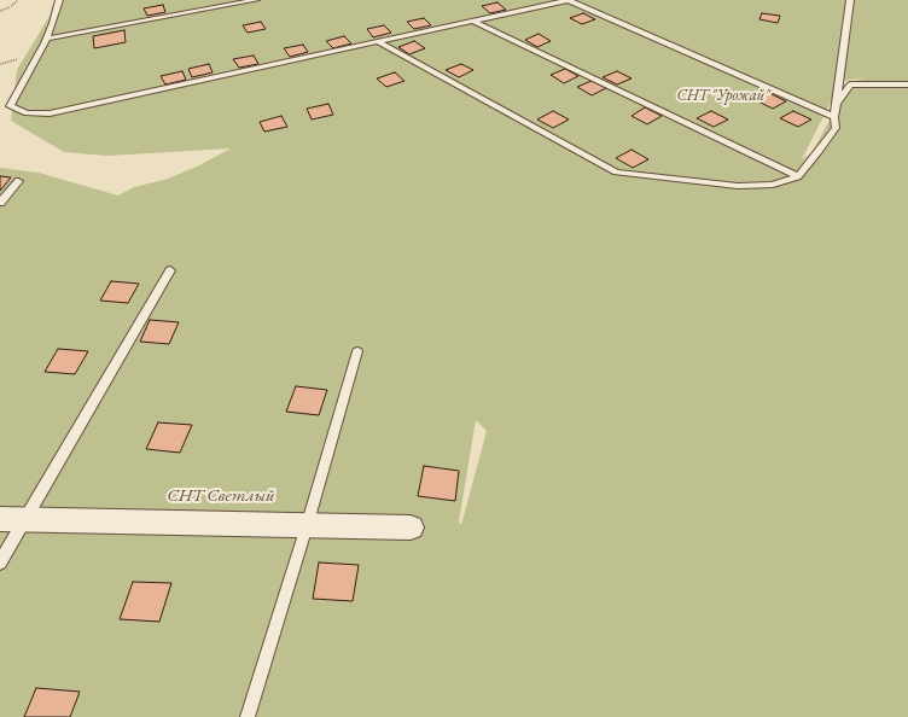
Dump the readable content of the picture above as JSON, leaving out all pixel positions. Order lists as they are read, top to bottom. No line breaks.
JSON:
{"parks":["СНТ \"Урожай\"","СНТ Светлый"]}
